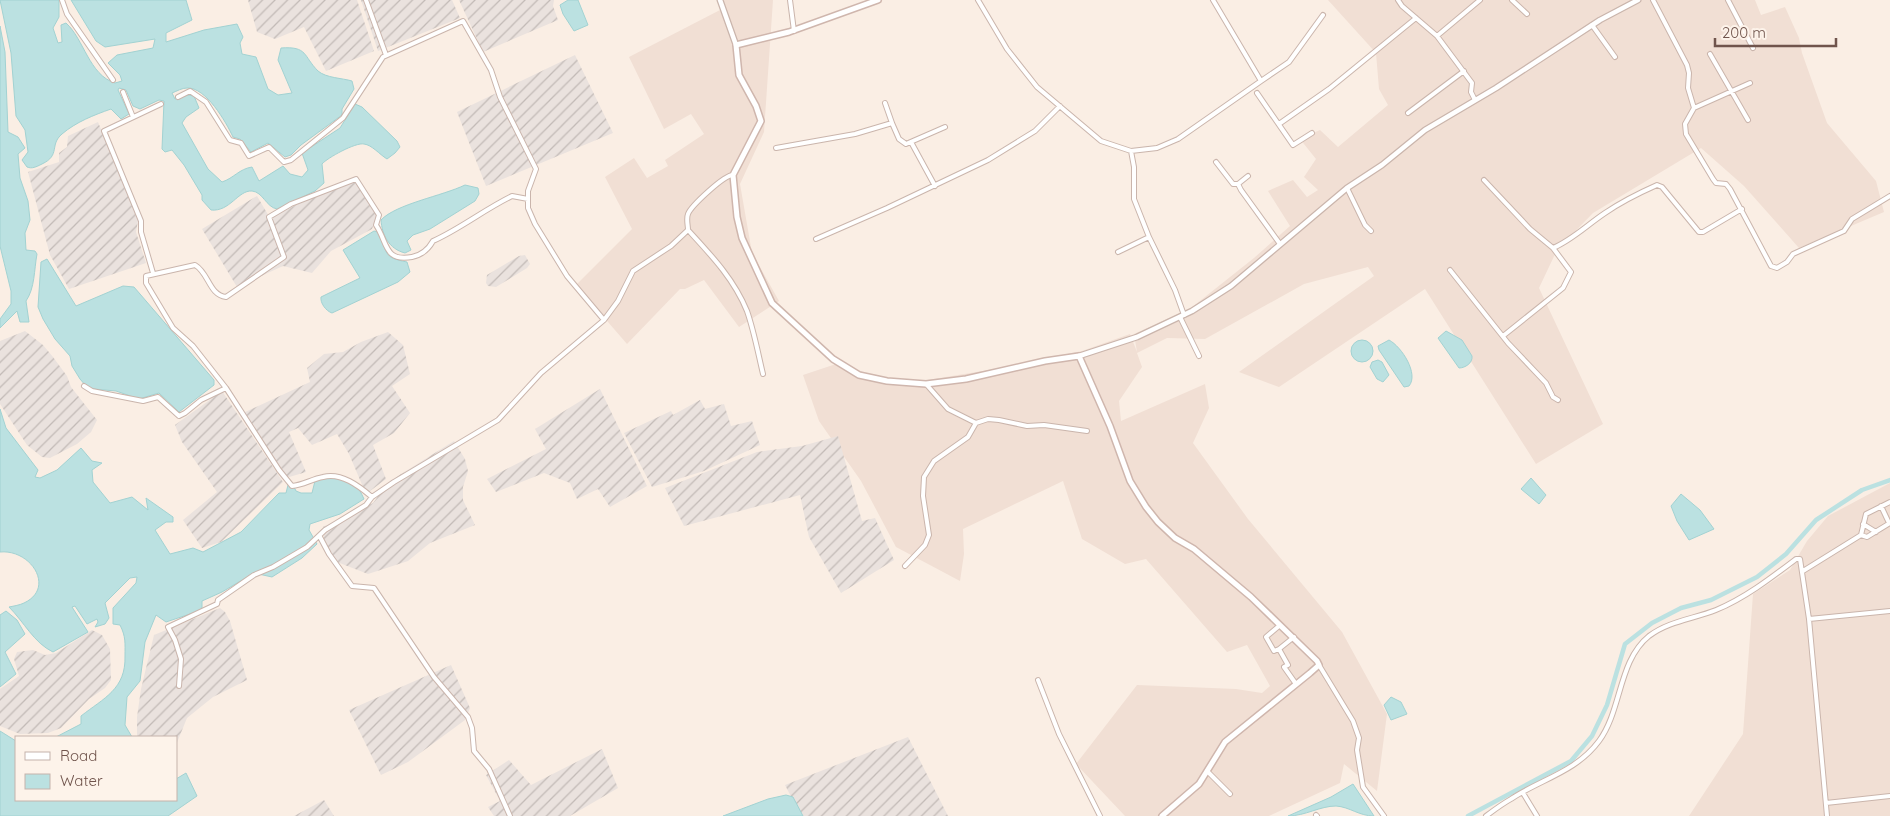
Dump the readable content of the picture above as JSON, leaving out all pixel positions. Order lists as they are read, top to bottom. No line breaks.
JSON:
{"legend":["Road","Water"],"scale_bar":"200 m"}
